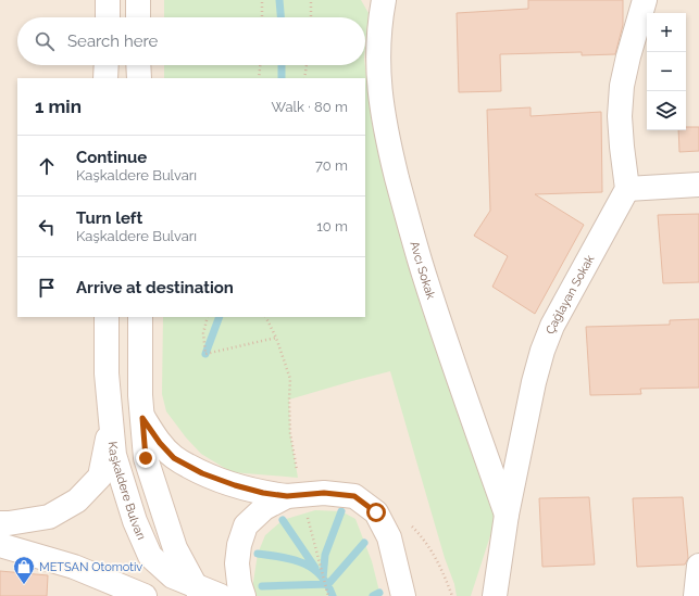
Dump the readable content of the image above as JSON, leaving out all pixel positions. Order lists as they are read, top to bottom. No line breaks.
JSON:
{"streets":{"main road":["Avcı Sokak","Çağlayan Sokak","Kaşkaldere Bulvarı"]},"crossings":[["Avcı Sokak","Çağlayan Sokak"]],"places":{"shop":["METSAN Otomotiv"]},"page":{"map_buttons":["+","−"],"search":"Search here","heading":["1 min","Walk · 80 m"],"list":[["Continue","Kaşkaldere Bulvarı","70 m"],["Turn left","Kaşkaldere Bulvarı","10 m"],"Arrive at destination"]}}
